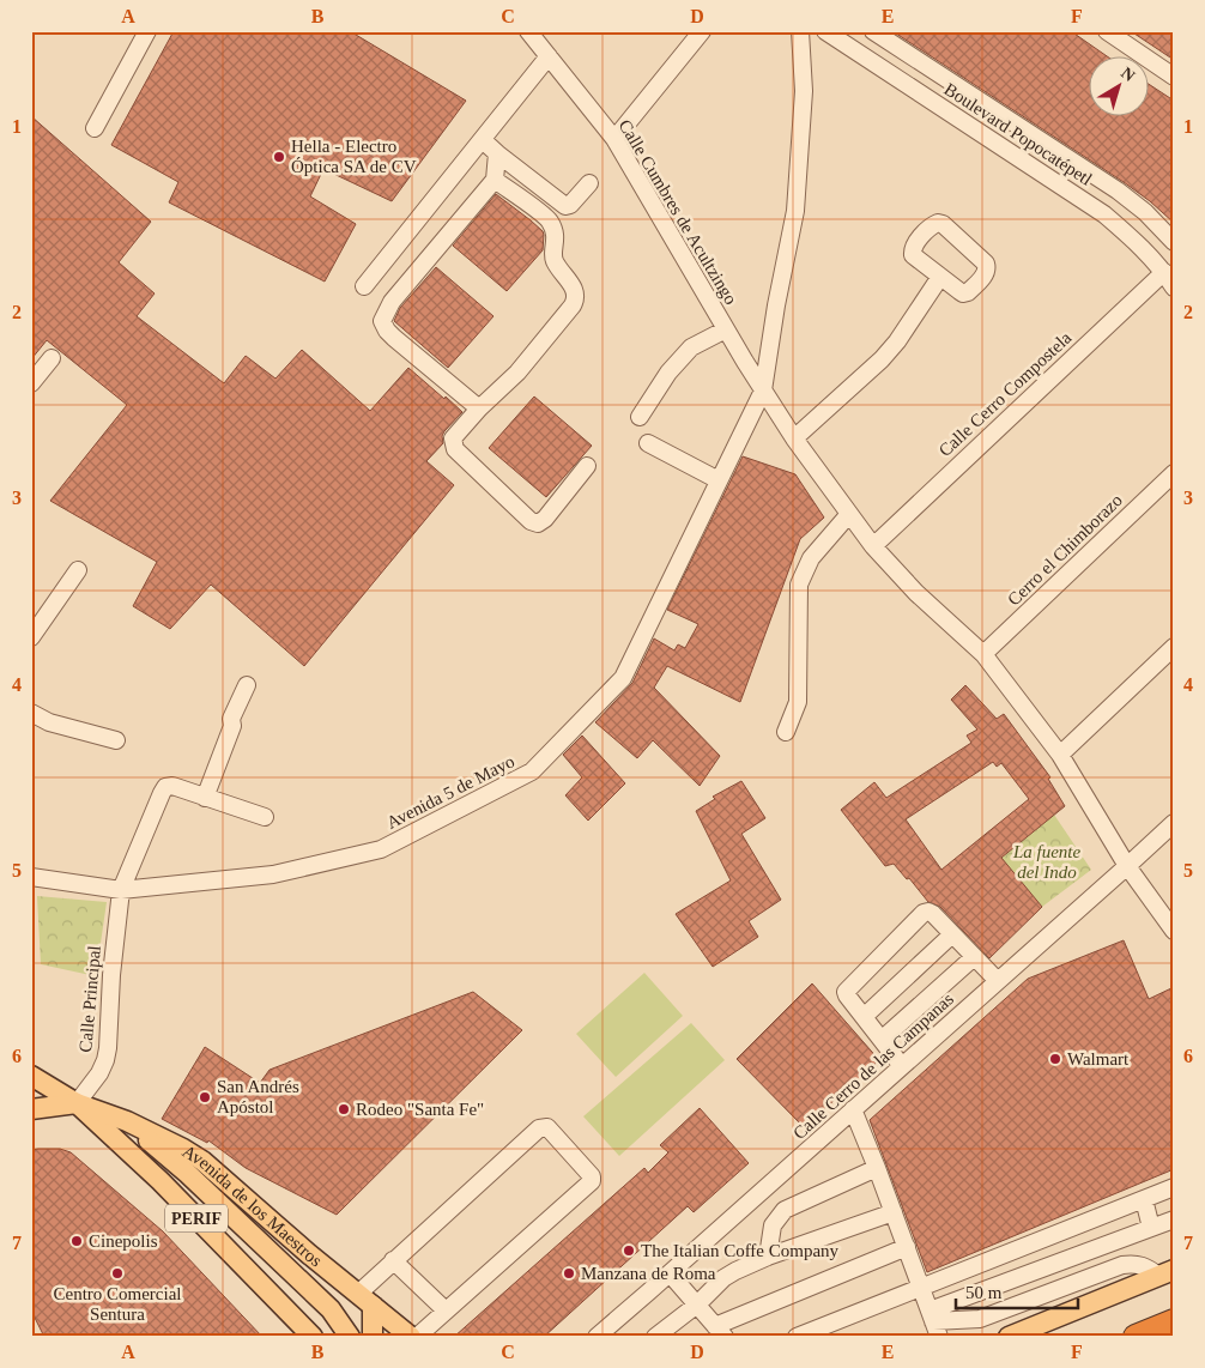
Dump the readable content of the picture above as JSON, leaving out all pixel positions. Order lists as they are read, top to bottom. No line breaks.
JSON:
{"streets":{"main road":["Avenida de los Maestros","PERIF"],"street":["Boulevard Popocatépetl","Calle Cumbres de Acultzingo","Calle Cerro Compostela","Cerro el Chimborazo","Avenida 5 de Mayo","Calle Principal","Calle Cerro de las Campanas"]},"crossings":[["Boulevard Popocatépetl","Calle Cerro Compostela"],["Calle Cumbres de Acultzingo","Calle Cerro Compostela"],["Calle Cumbres de Acultzingo","Cerro el Chimborazo"],["Calle Cumbres de Acultzingo","Avenida 5 de Mayo"],["Calle Cumbres de Acultzingo","Calle Cerro de las Campanas"],["Avenida 5 de Mayo","Calle Principal"],["Calle Principal","Avenida de los Maestros"]],"parks":["La fuente del Indo"],"places":["Hella - Electro Óptica SA de CV","Walmart","San Andrés Apóstol","Rodeo \"Santa Fe\"","Cinepolis","The Italian Coffe Company","Centro Comercial Sentura","Manzana de Roma"],"scale_bar":"50 m","north":"top right","grid":{"columns":["A","B","C","D","E","F"],"rows":["1","2","3","4","5","6","7"]}}
